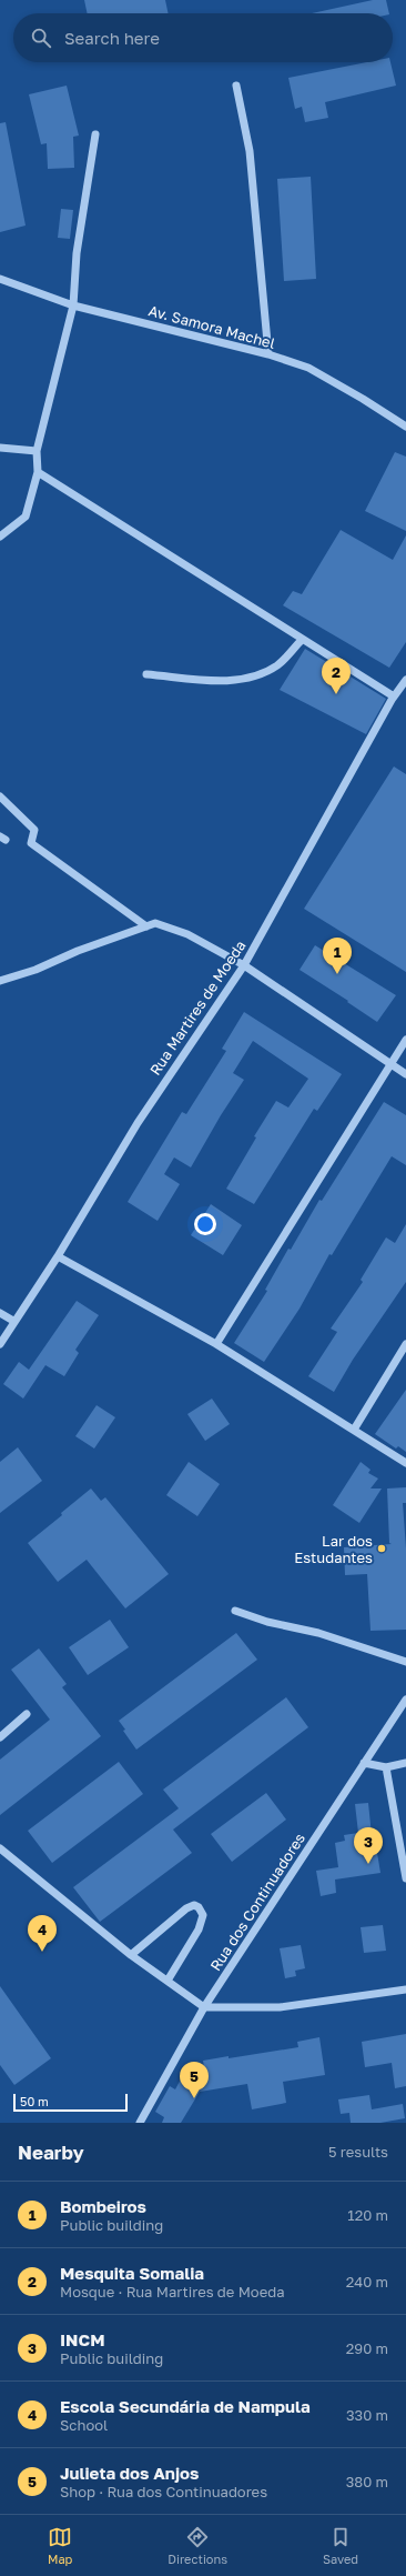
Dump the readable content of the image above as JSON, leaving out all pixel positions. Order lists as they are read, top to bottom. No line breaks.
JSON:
{"streets":{"street":["Av. Samora Machel","Rua Martires de Moeda","Rua dos Continuadores"]},"places":["Lar dos Estudantes"],"scale_bar":"50 m","page":{"search":"Search here","pins":["2","1","3","4","5"],"scale":"50 m","heading":["Nearby","5 results"],"list":[{"mark":"1","name":"Bombeiros","note":"Public building","value":"120 m"},{"mark":"2","name":"Mesquita Somalia","note":"Mosque · Rua Martires de Moeda","value":"240 m"},{"mark":"3","name":"INCM","note":"Public building","value":"290 m"},{"mark":"4","name":"Escola Secundária de Nampula","note":"School","value":"330 m"},{"mark":"5","name":"Julieta dos Anjos","note":"Shop · Rua dos Continuadores","value":"380 m"}],"nav":["Map","Directions","Saved"]}}
